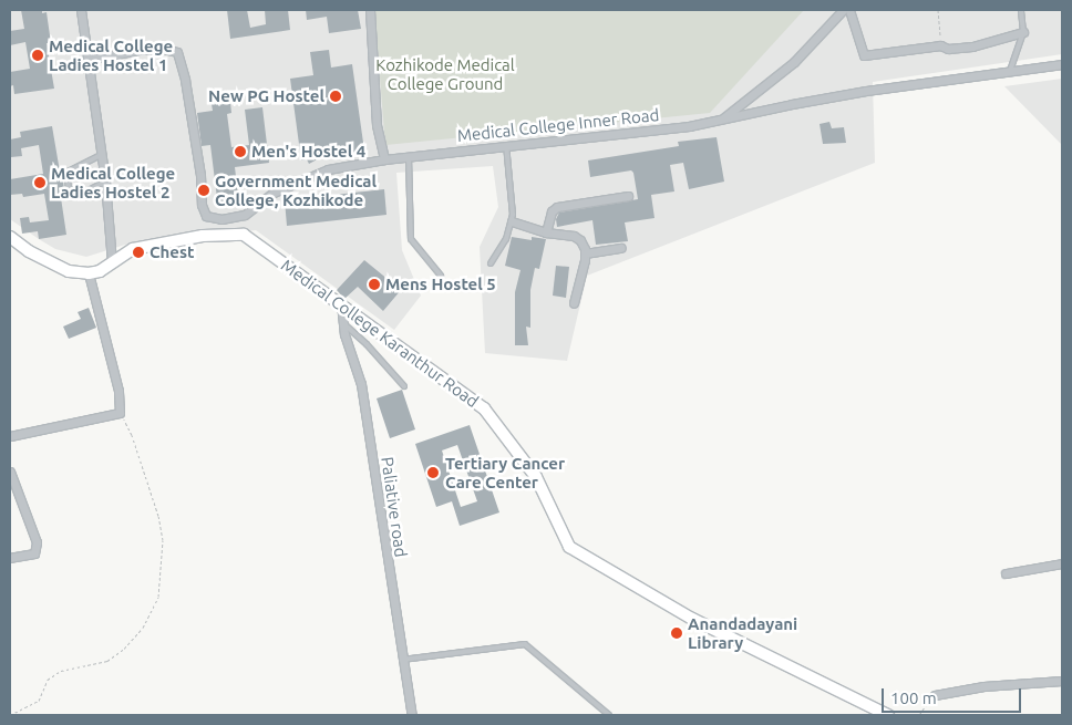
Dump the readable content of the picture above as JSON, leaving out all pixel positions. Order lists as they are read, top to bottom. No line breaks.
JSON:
{"streets":{"main road":["Medical College Karanthur Road"],"street":["Medical College Inner Road","Paliative road"]},"crossings":[["Medical College Karanthur Road","Paliative road"]],"parks":["Kozhikode Medical College Ground"],"places":["Medical College Ladies Hostel 1","New PG Hostel","Men's Hostel 4","Medical College Ladies Hostel 2","Government Medical College, Kozhikode","Chest","Mens Hostel 5","Tertiary Cancer Care Center","Anandadayani Library"],"scale_bar":"100 m"}
